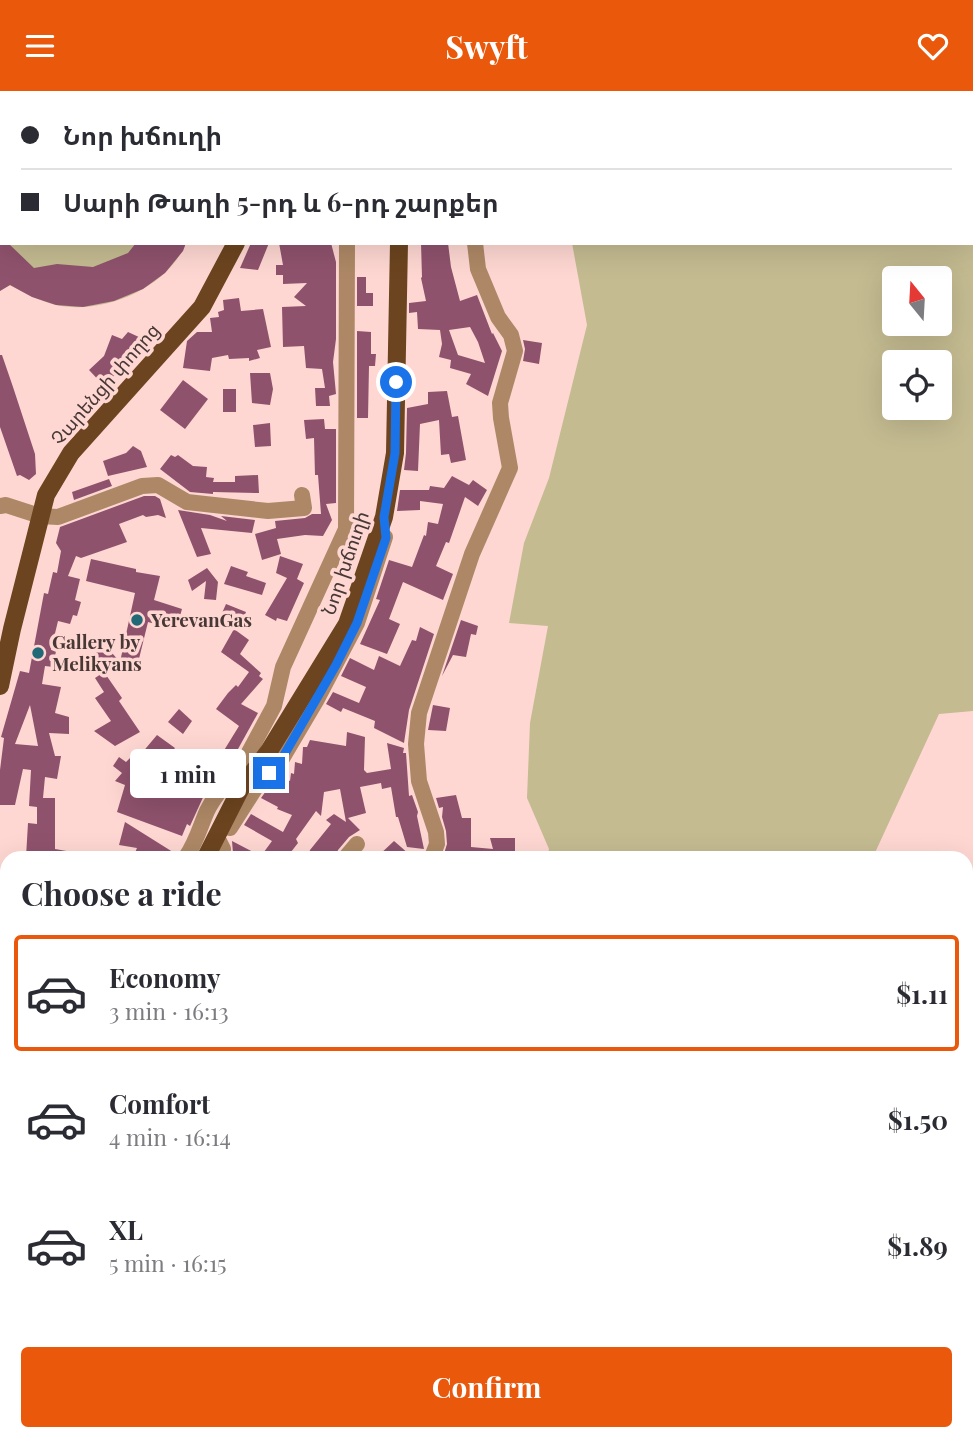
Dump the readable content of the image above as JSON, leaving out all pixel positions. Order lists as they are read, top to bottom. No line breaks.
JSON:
{"streets":{"main road":["Չարենցի փողոց","Նոր խճուղի"]},"places":["YerevanGas","Gallery by Melikyans"],"north":"top","page":{"header":"Swyft","banner":["Նոր խճուղի","Սարի Թաղի 5-րդ և 6-րդ շարքեր"],"bubble":"1 min","heading":"Choose a ride","list":[{"name":"Economy","note":"3 min · 16:13","value":"$1.11"},{"name":"Comfort","note":"4 min · 16:14","value":"$1.50"},{"name":"XL","note":"5 min · 16:15","value":"$1.89"}],"buttons":"Confirm"}}
